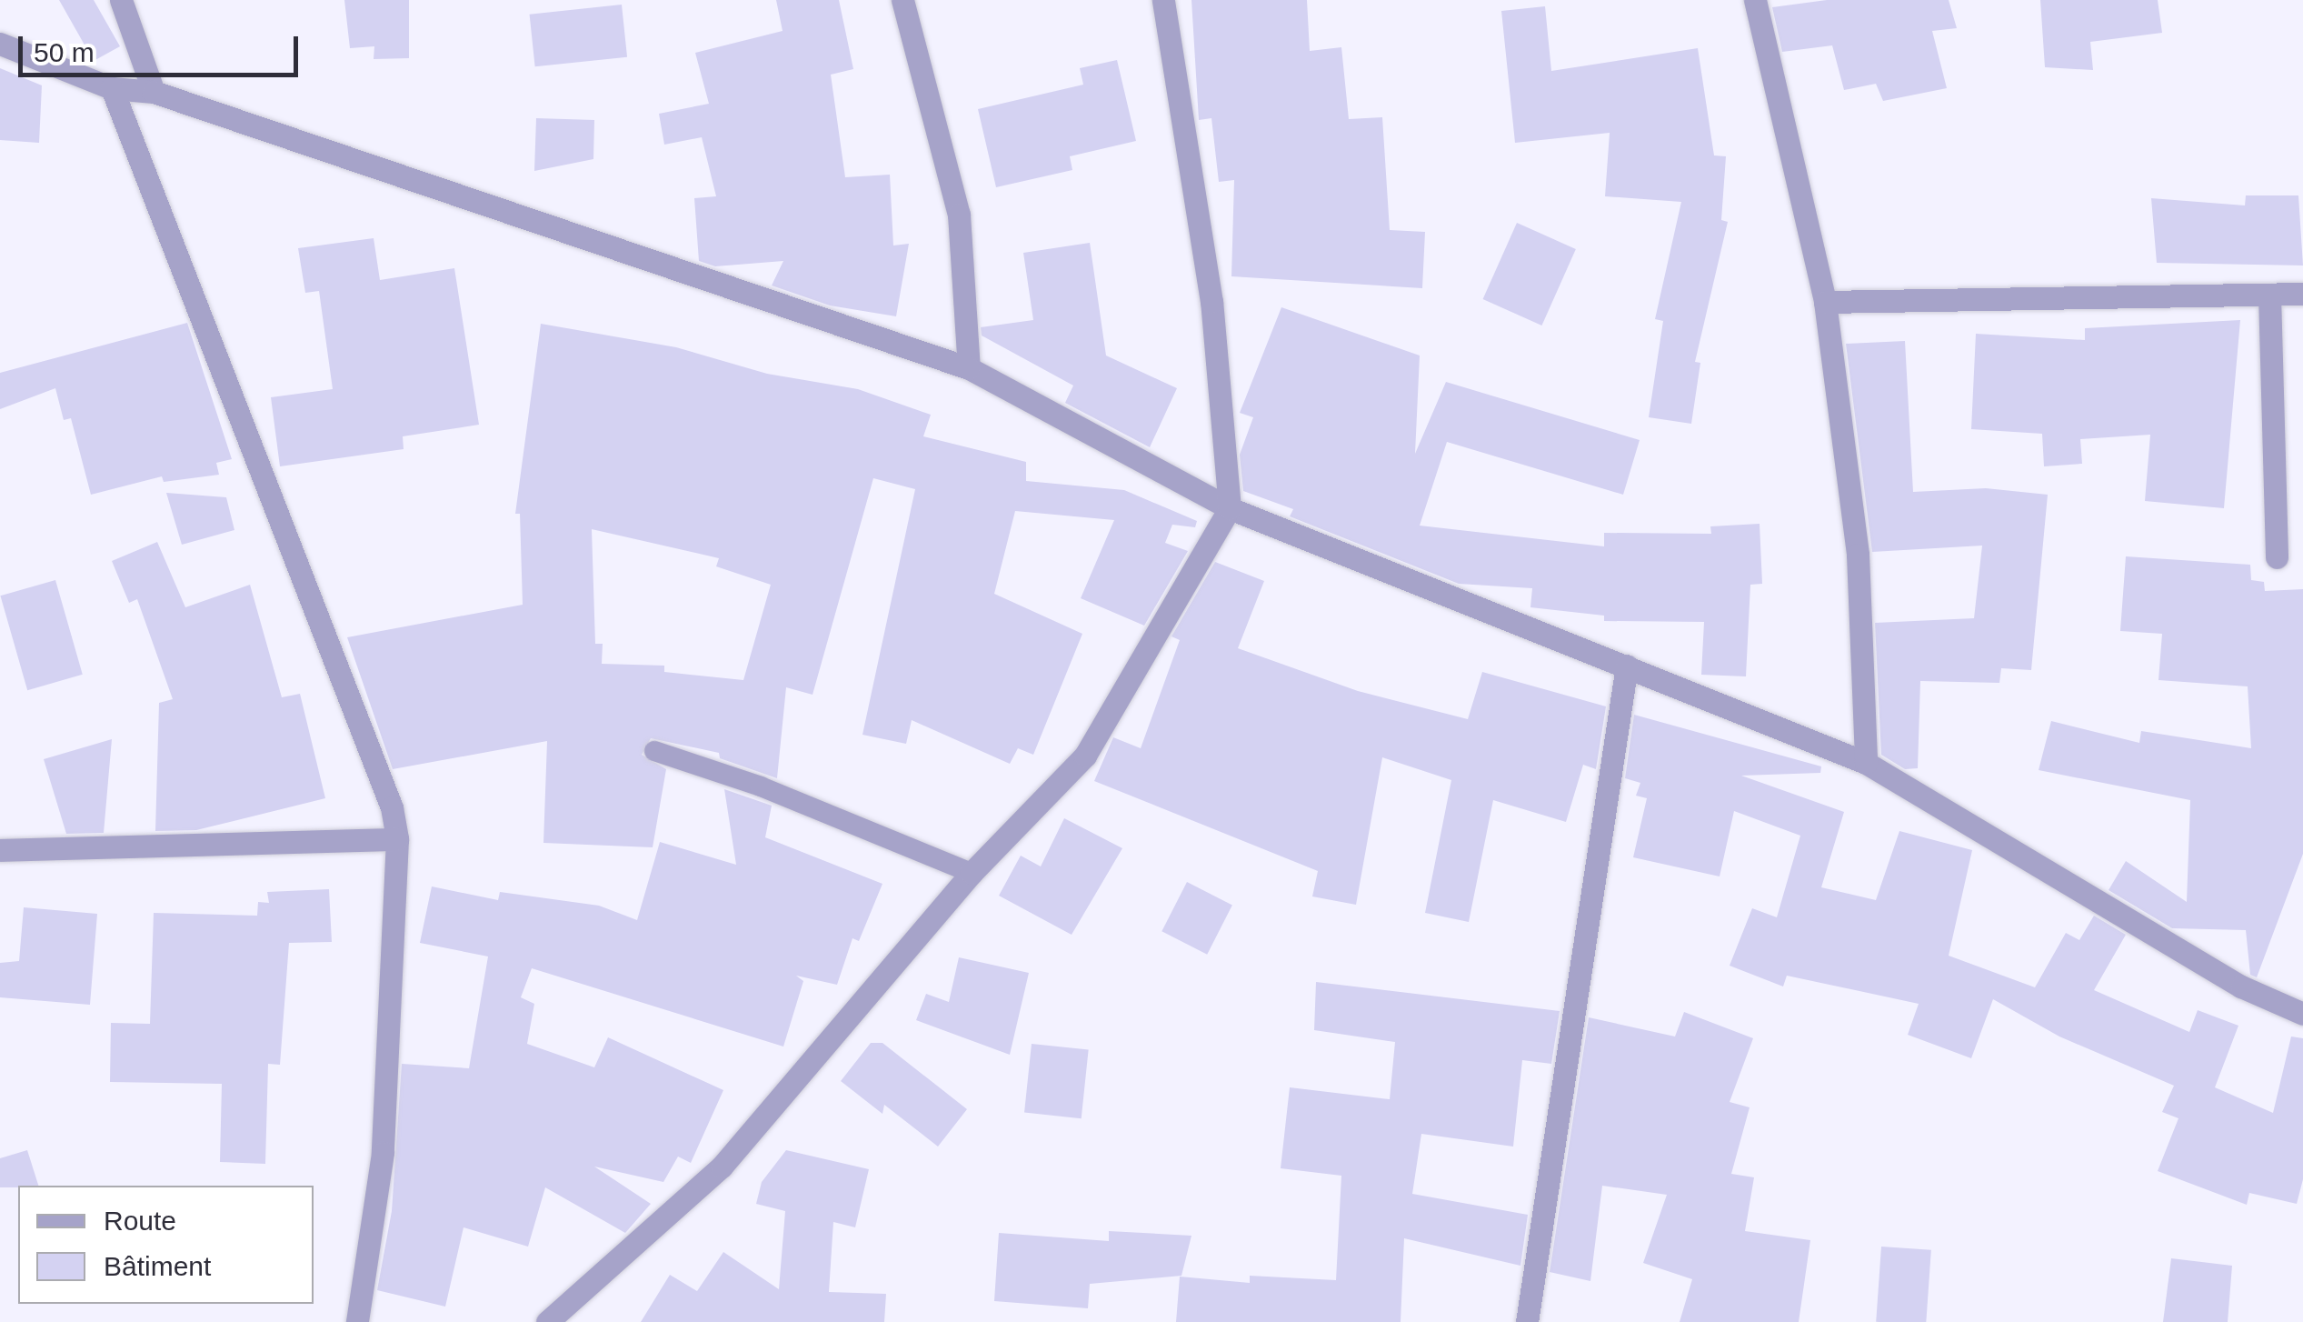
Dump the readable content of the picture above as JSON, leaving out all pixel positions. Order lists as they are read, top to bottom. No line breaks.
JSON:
{"legend":["Route","Bâtiment"],"scale_bar":"50 m"}
